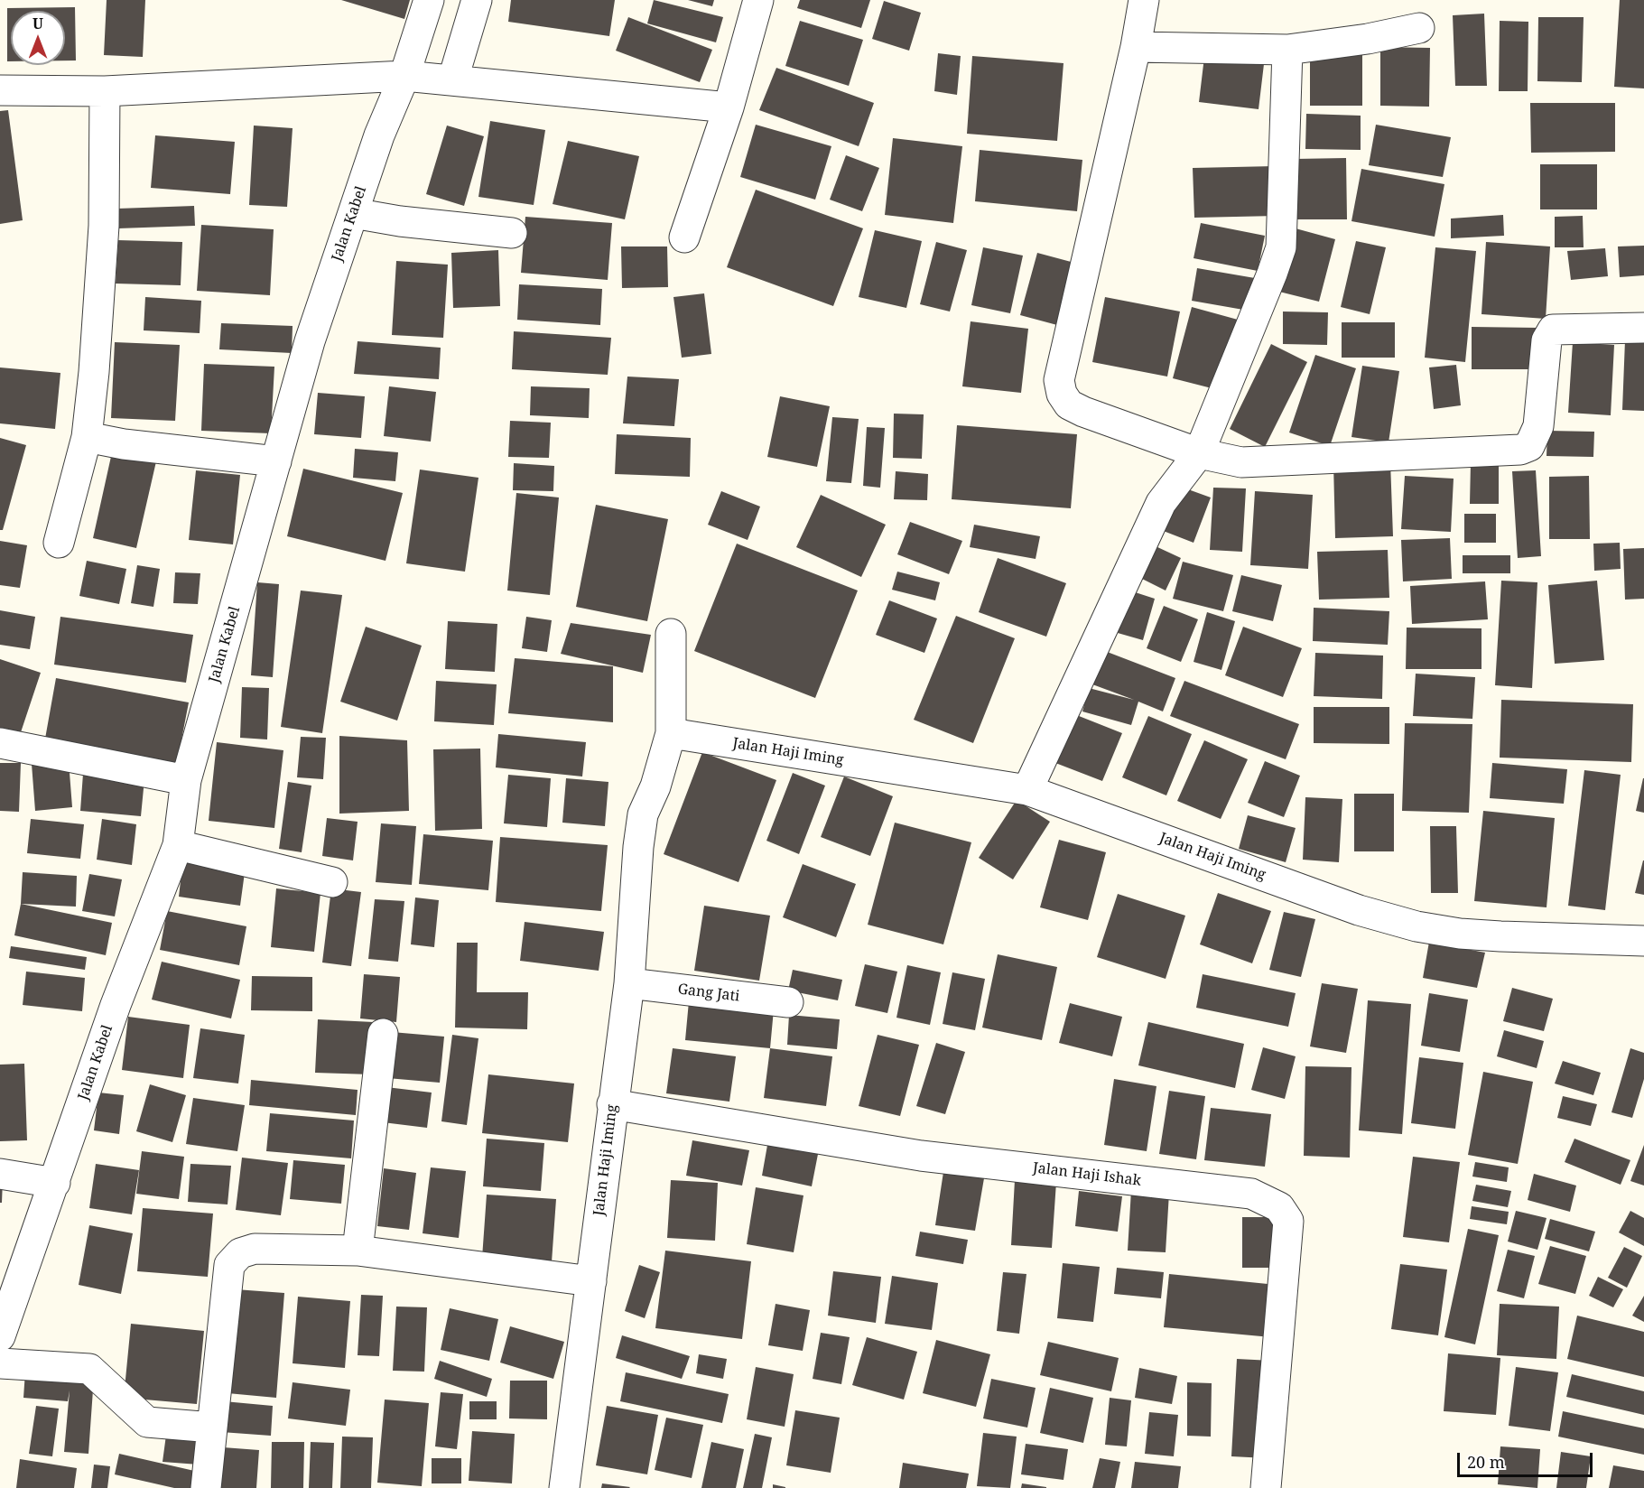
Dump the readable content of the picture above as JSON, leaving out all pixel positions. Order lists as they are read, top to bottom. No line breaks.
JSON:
{"streets":{"street":["Jalan Kabel","Jalan Haji Iming","Gang Jati","Jalan Haji Ishak"]},"crossings":[["Jalan Haji Iming","Gang Jati"],["Jalan Haji Iming","Jalan Haji Ishak"]],"scale_bar":"20 m","north":"top"}
